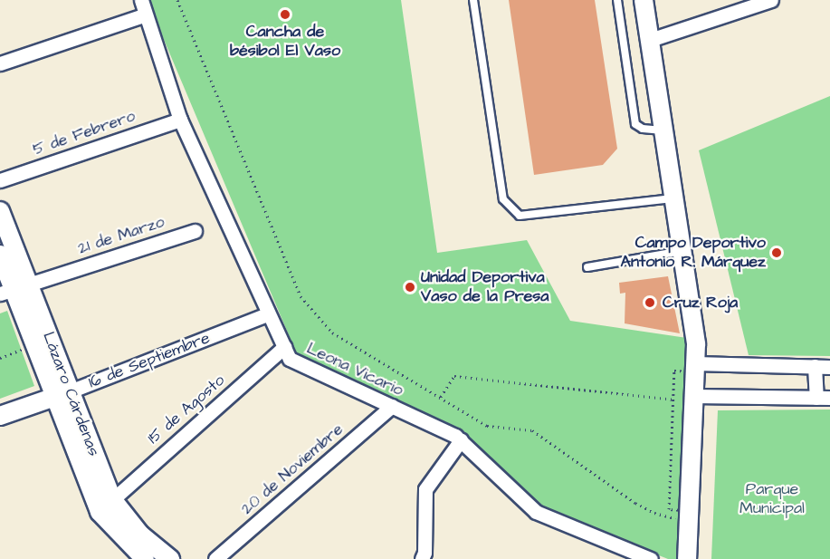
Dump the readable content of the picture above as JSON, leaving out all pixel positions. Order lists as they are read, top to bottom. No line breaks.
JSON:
{"streets":{"street":["5 de Febrero","21 de Marzo","16 de Septiembre","Leona Vicario","Lázaro Cárdenas","15 de Agosto","20 de Noviembre"]},"crossings":[["5 de Febrero","Leona Vicario"],["21 de Marzo","Lázaro Cárdenas"],["16 de Septiembre","Leona Vicario"],["16 de Septiembre","Lázaro Cárdenas"],["Leona Vicario","15 de Agosto"],["Leona Vicario","20 de Noviembre"],["Lázaro Cárdenas","15 de Agosto"]],"parks":["Parque Municipal"],"places":["Cancha de bésibol El Vaso","Campo Deportivo Antonio R. Márquez","Unidad Deportiva Vaso de la Presa","Cruz Roja"]}
